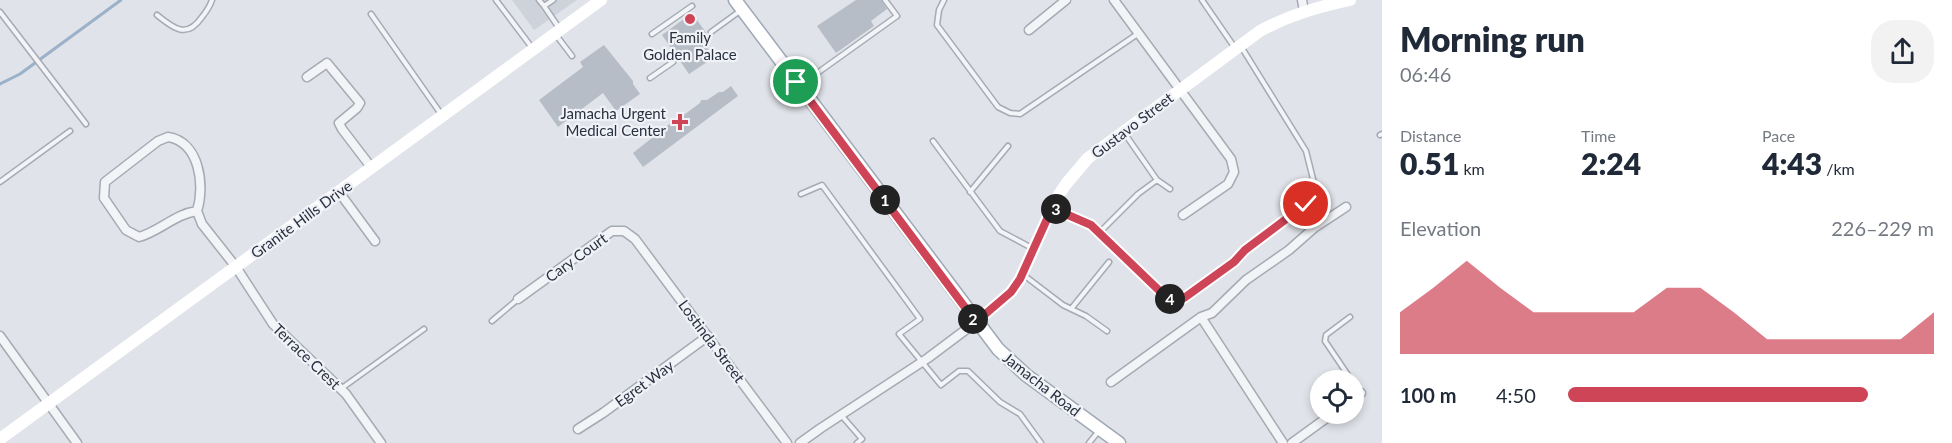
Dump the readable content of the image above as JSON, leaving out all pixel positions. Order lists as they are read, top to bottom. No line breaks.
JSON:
{"streets":{"street":["Gustavo Street","Granite Hills Drive","Cary Court","Lostinda Street","Terrace Crest","Egret Way","Jamacha Road"]},"crossings":[["Gustavo Street","Jamacha Road"],["Granite Hills Drive","Terrace Crest"],["Cary Court","Lostinda Street"],["Lostinda Street","Egret Way"]],"places":{"other":["Family Golden Palace"],"health":["Jamacha Urgent Medical Center"]},"page":{"heading":["Morning run","06:46"],"stats":[["Distance","0.51 km"],["Time","2:24"],["Pace","4:43 /km"]],"pins":["1","3","4","2"],"chart":["Elevation","226–229 m"],"list":[{"name":"100 m","note":"4:50"}]}}
